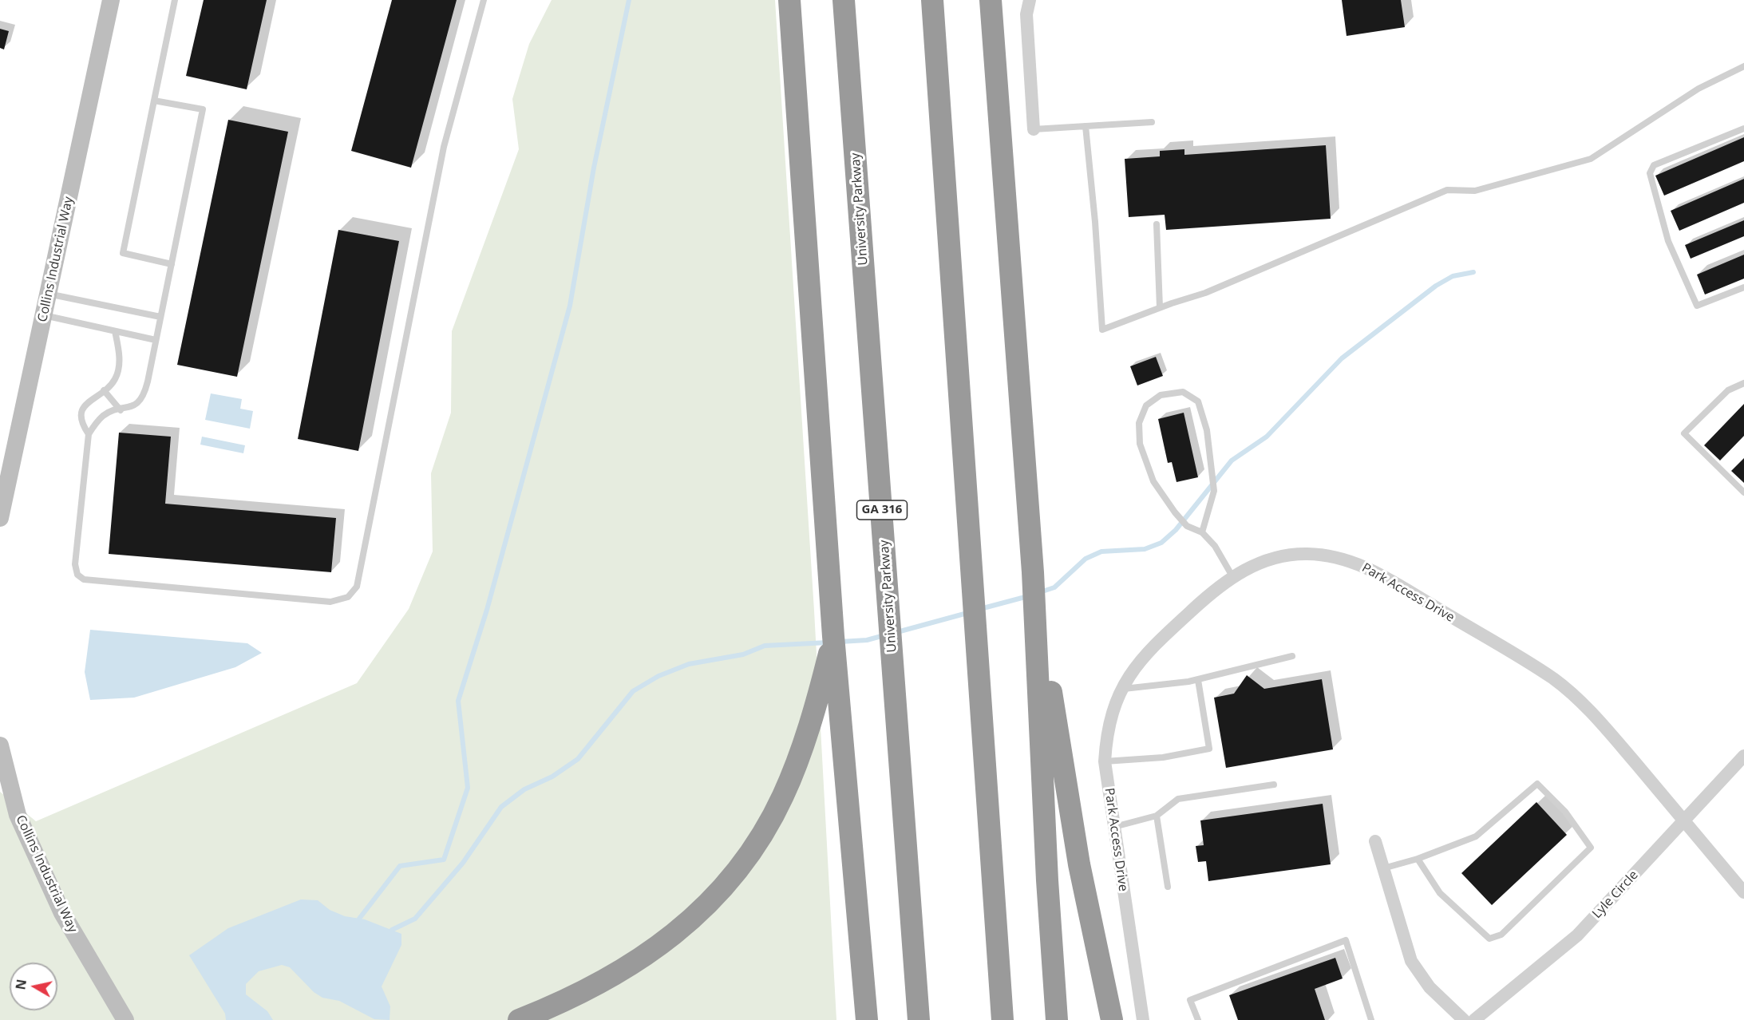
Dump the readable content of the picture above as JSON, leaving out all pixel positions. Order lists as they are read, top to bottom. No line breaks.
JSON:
{"streets":{"highway":["University Parkway","GA 316"],"street":["Collins Industrial Way","Park Access Drive","Lyle Circle"]},"crossings":[["Park Access Drive","Lyle Circle"]],"north":"left"}
